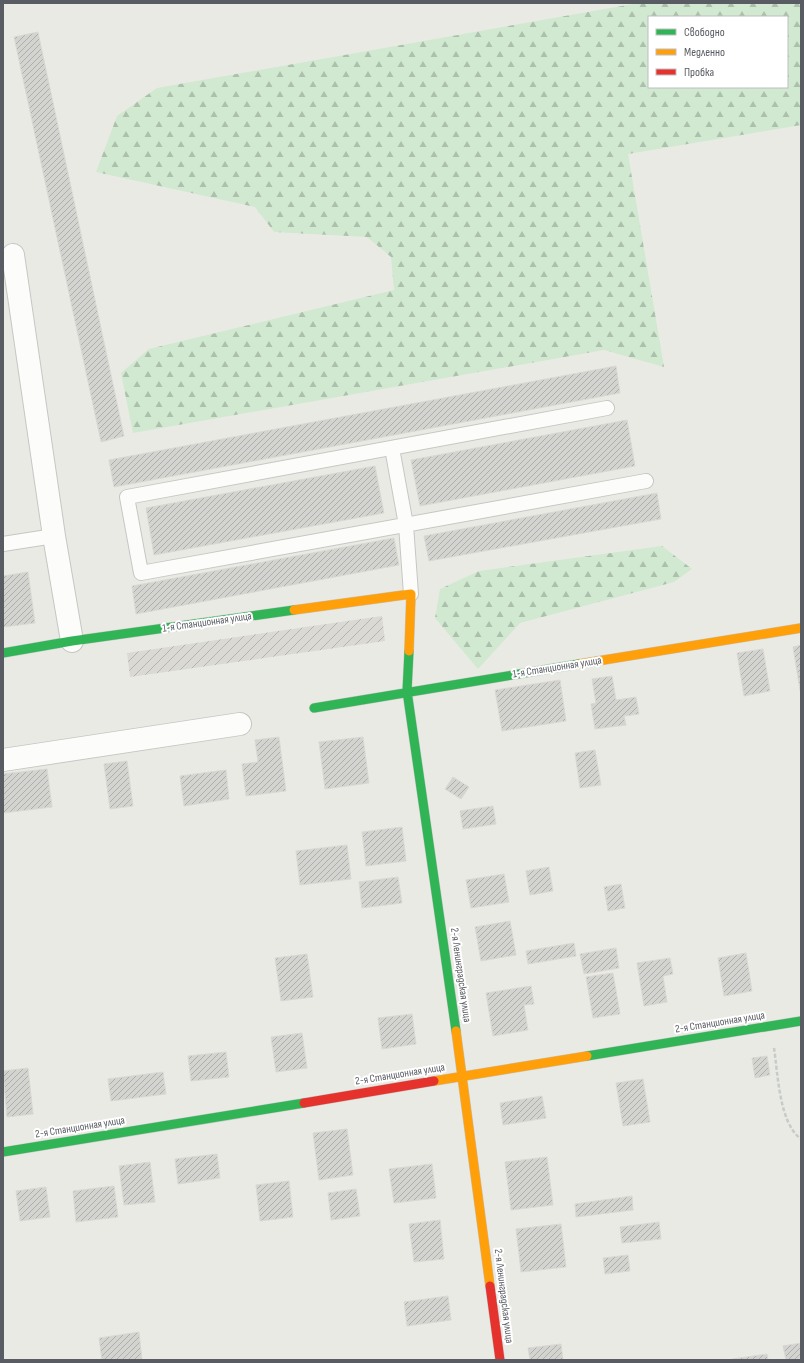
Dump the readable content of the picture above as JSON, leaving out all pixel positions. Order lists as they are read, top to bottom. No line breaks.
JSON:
{"streets":{"street":["1-я Станционная улица","2-я Ленинградская улица","2-я Станционная улица"]},"crossings":[["1-я Станционная улица","2-я Ленинградская улица"],["2-я Ленинградская улица","2-я Станционная улица"]],"legend":["Свободно","Медленно","Пробка"]}
